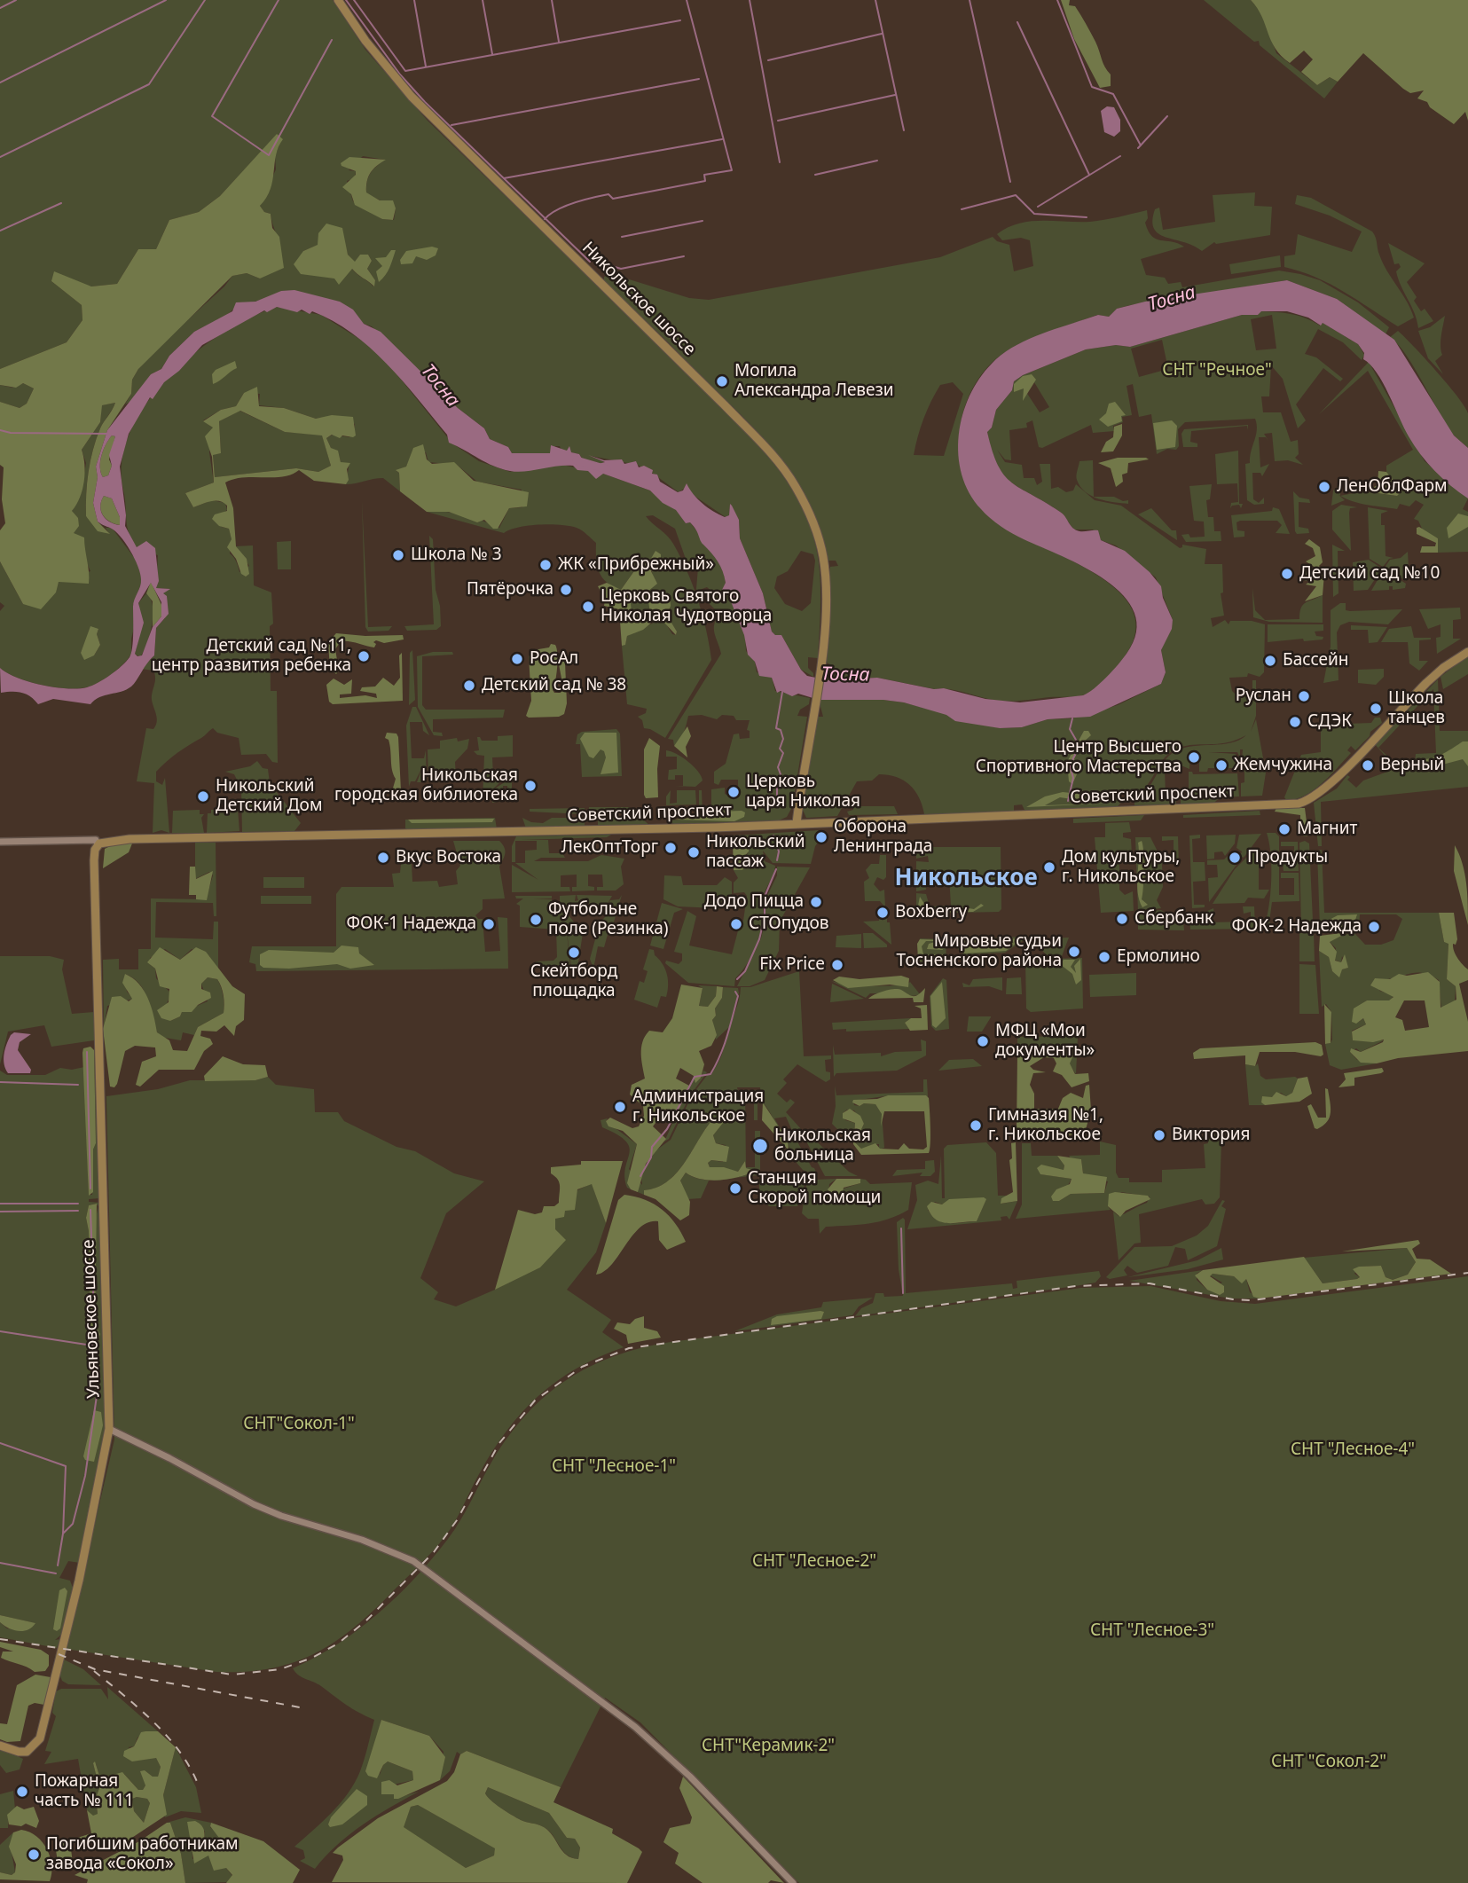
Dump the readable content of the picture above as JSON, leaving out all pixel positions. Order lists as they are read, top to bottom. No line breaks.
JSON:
{"streets":{"main road":["Никольское шоссе","Советский проспект","Ульяновское шоссе"]},"crossings":[["Никольское шоссе","Советский проспект"],["Советский проспект","Ульяновское шоссе"]],"districts":["Никольское"],"water":["Тосна"],"parks":["СНТ \"Речное\"","СНТ\"Сокол-1\"","СНТ \"Лесное-4\"","СНТ \"Лесное-1\"","СНТ \"Лесное-2\"","СНТ \"Лесное-3\"","СНТ\"Керамик-2\"","СНТ \"Сокол-2\""],"places":["Могила Александра Левези","ЛенОблФарм","Школа № 3","ЖК «Прибрежный»","Детский сад №10","Пятёрочка","Церковь Святого Николая Чудотворца","Детский сад №11, центр развития ребенка","РосАл","Бассейн","Детский сад № 38","Руслан","Школа танцев","СДЭК","Центр Высшего Спортивного Мастерства","Жемчужина","Верный","Никольская городская библиотека","Церковь царя Николая","Никольский Детский Дом","Магнит","Оборона Ленинграда","ЛекОптТорг","Никольский пассаж","Вкус Востока","Продукты","Дом культуры, г. Никольское","Додо Пицца","Boxberry","Сбербанк","Футбольне поле (Резинка)","ФОК-1 Надежда","СТОпудов","ФОК-2 Надежда","Мировые судьи Тосненского района","Скейтборд площадка","Ермолино","Fix Price","МФЦ «Мои документы»","Администрация г. Никольское","Гимназия №1, г. Никольское","Виктория","Никольская больница","Станция Скорой помощи","Пожарная часть № 111","Погибшим работникам завода «Сокол»"]}
